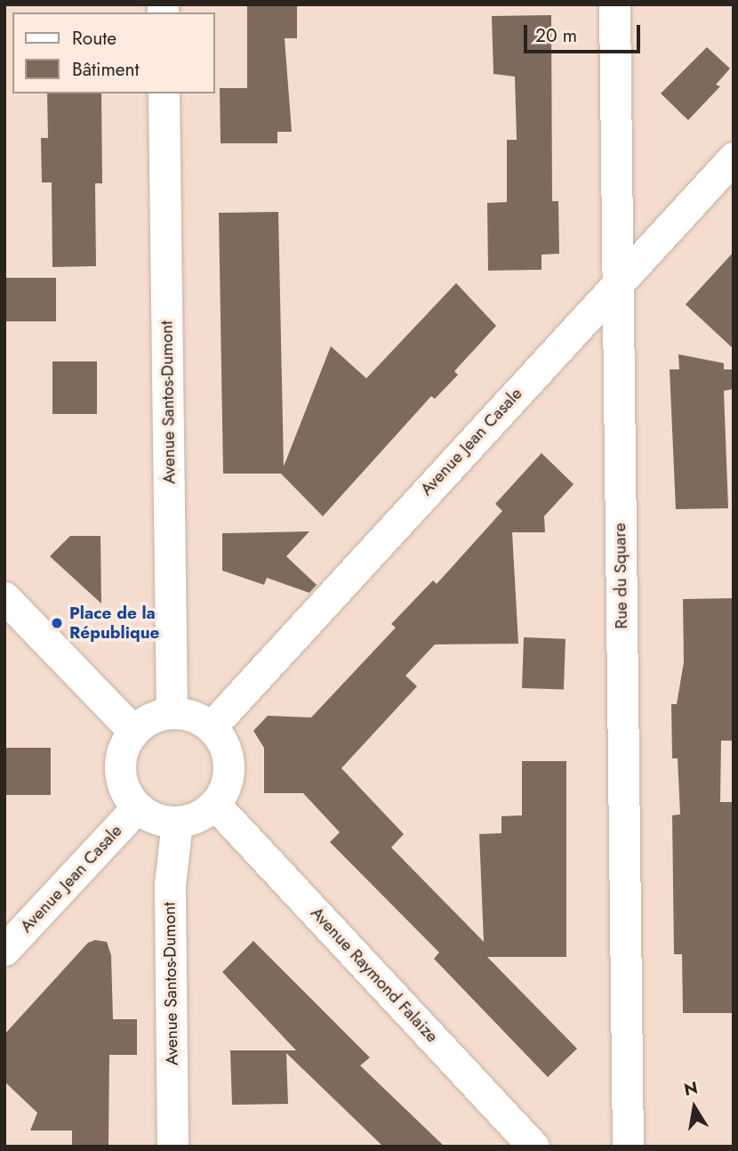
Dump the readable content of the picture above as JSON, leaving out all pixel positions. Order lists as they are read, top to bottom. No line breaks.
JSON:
{"streets":{"street":["Avenue Santos-Dumont","Avenue Jean Casale","Rue du Square","Avenue Raymond Falaize"]},"crossings":[["Avenue Santos-Dumont","Avenue Jean Casale"],["Avenue Santos-Dumont","Avenue Raymond Falaize"],["Avenue Jean Casale","Rue du Square"],["Avenue Jean Casale","Avenue Raymond Falaize"]],"places":["Place de la République"],"legend":["Route","Bâtiment"],"scale_bar":"20 m","north":"top"}
